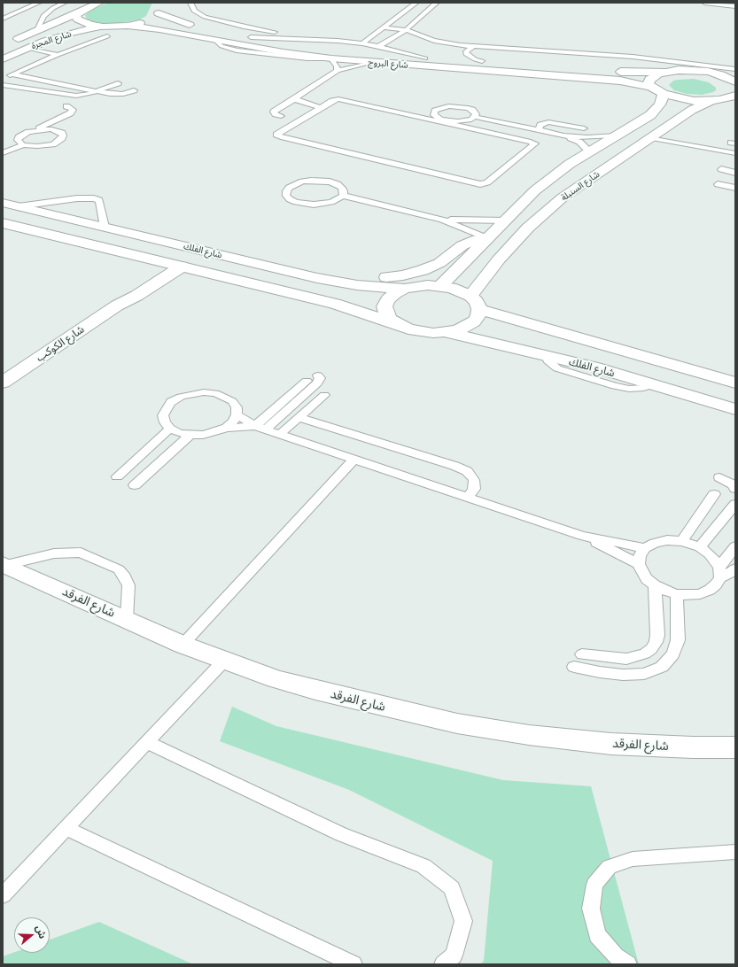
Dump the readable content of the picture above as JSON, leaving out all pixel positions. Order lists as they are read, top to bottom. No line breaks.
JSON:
{"streets":{"street":["شارع المجرة","شارع البروج","شارع السنبلة","شارع الفلك","شارع الكوكب","شارع الفرقد"]},"crossings":[["شارع البروج","شارع السنبلة"],["شارع الفلك","شارع الكوكب"]],"north":"right"}
